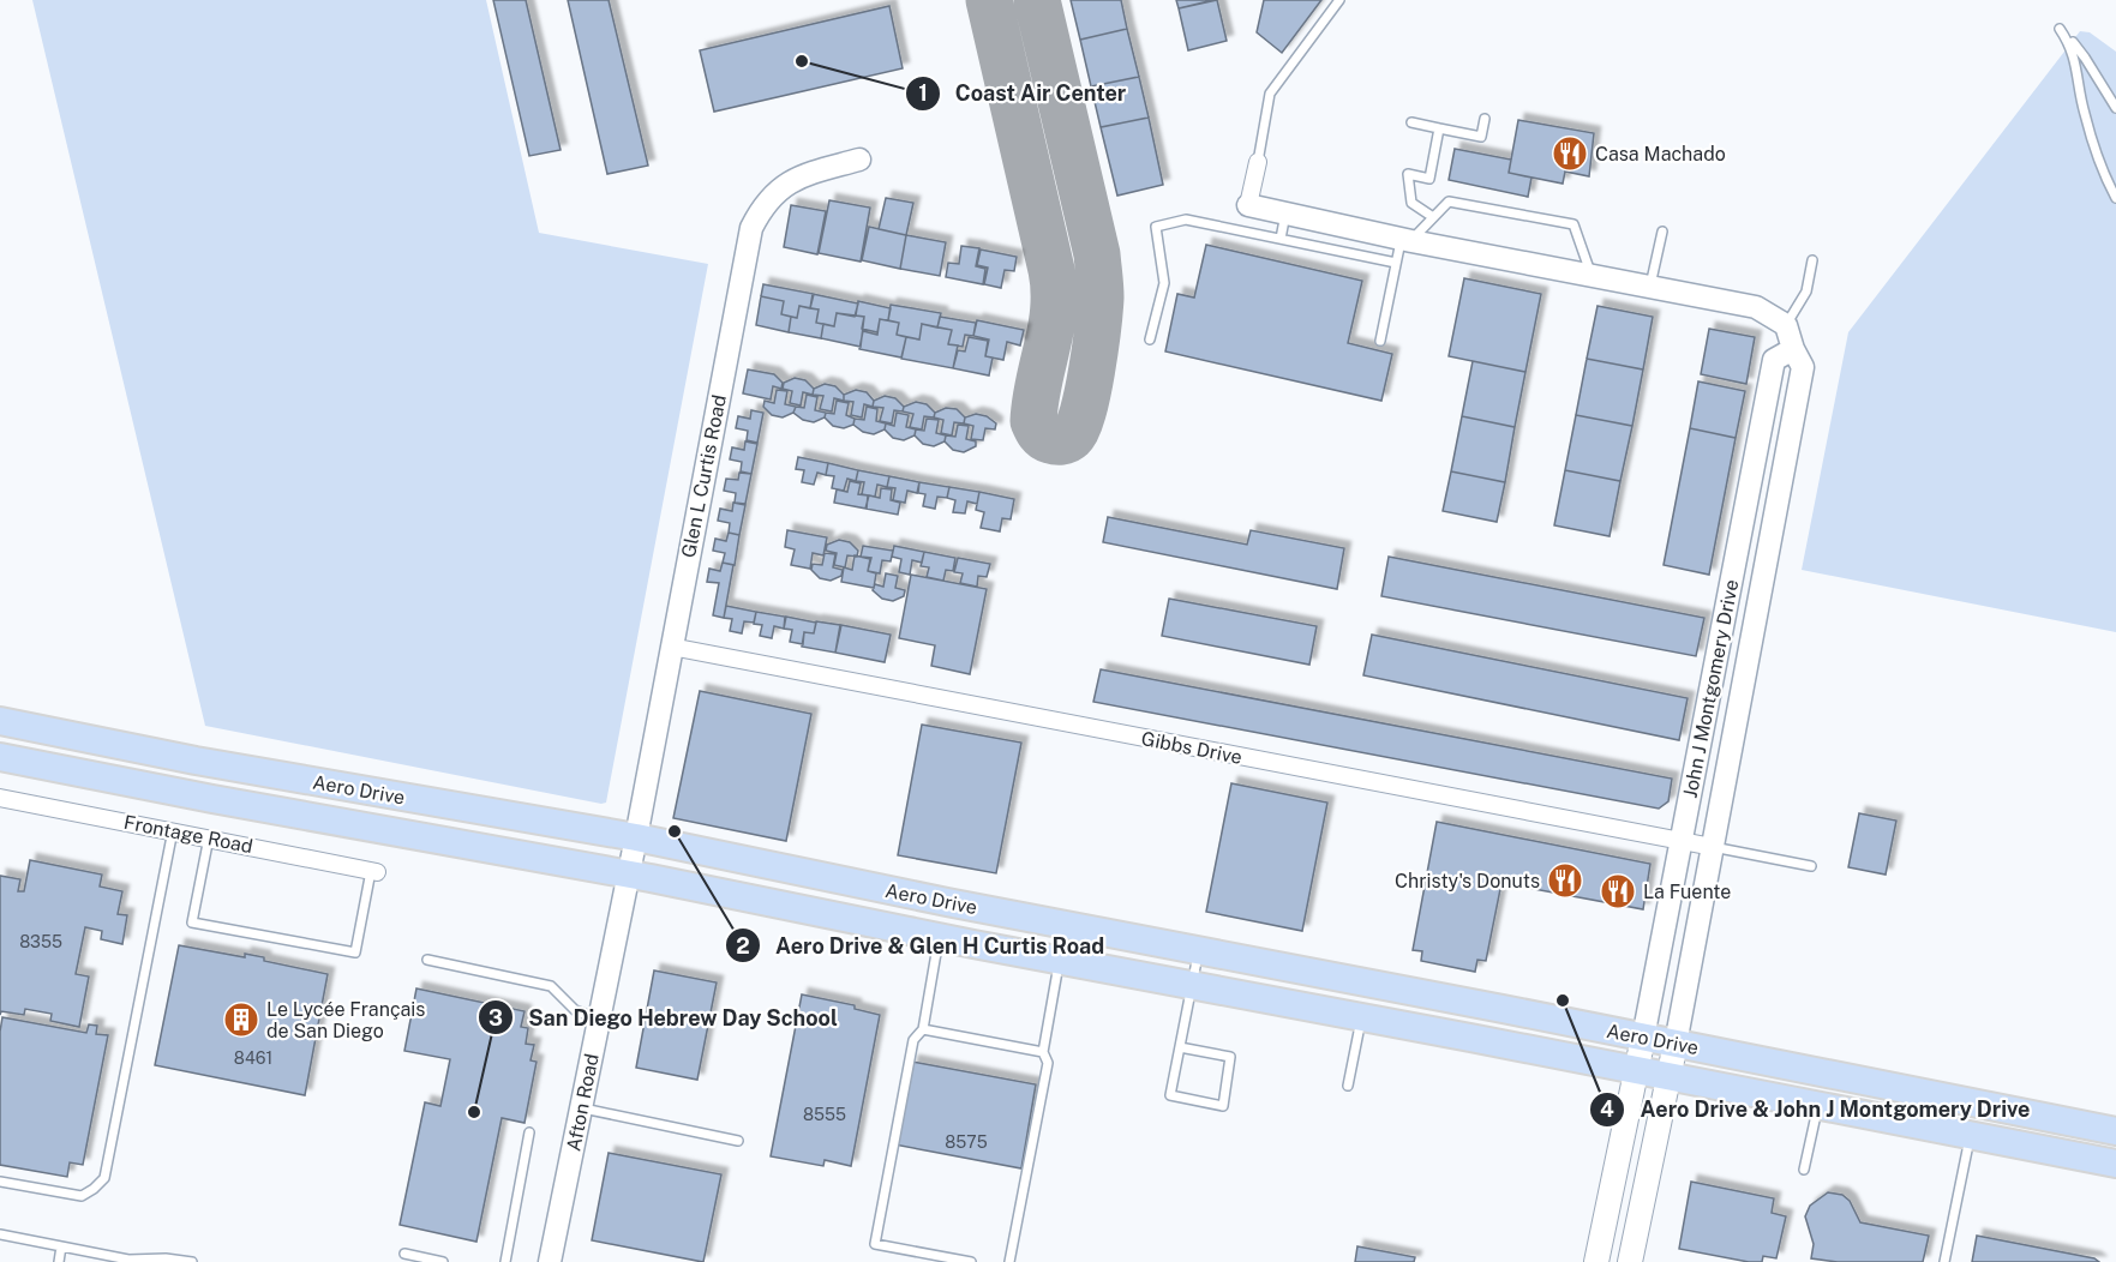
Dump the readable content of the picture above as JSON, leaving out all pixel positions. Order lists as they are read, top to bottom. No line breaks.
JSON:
{"streets":{"main road":["Aero Drive"],"street":["Glen L Curtis Road","John J Montgomery Drive","Gibbs Drive","Frontage Road","Afton Road"]},"crossings":[["Glen L Curtis Road","Gibbs Drive"],["Glen L Curtis Road","Aero Drive"],["Glen L Curtis Road","Afton Road"],["John J Montgomery Drive","Gibbs Drive"],["John J Montgomery Drive","Aero Drive"],["Aero Drive","Afton Road"]],"places":{"other":["Coast Air Center","Aero Drive & Glen H Curtis Road","Aero Drive & John J Montgomery Drive","San Diego Hebrew Day School"],"restaurant":["Casa Machado","Christy's Donuts","La Fuente"],"building":["Le Lycée Français de San Diego"]},"house_numbers":["8355","8461","8555","8575"]}
